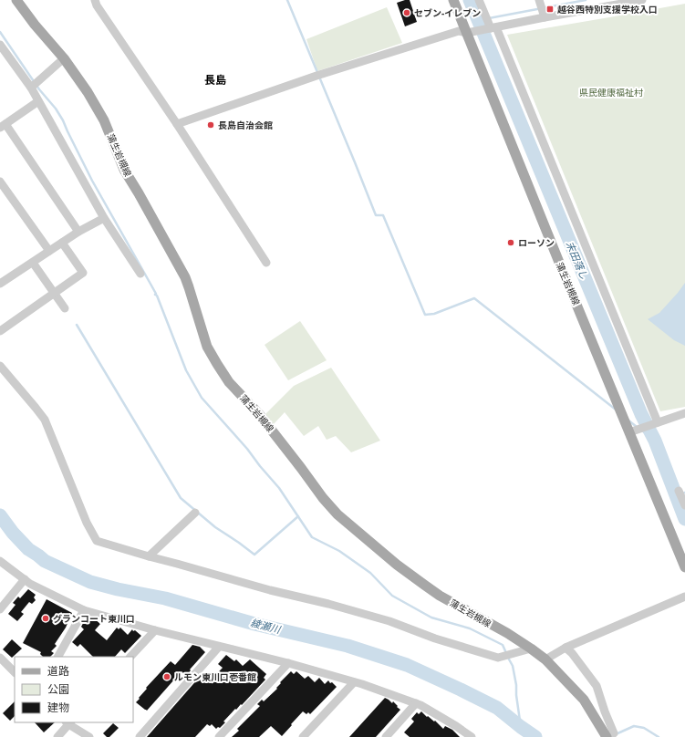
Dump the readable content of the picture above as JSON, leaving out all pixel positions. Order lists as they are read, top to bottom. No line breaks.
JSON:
{"streets":{"main road":["蒲生岩槻線"]},"districts":["長島"],"water":["末田落し","綾瀬川"],"parks":["県民健康福祉村"],"places":{"transit":["越谷西特別支援学校入口"],"other":["セブン-イレブン","長島自治会館","ローソン","グランコート東川口","ルモン東川口壱番館"]},"legend":["道路","公園","建物"]}
